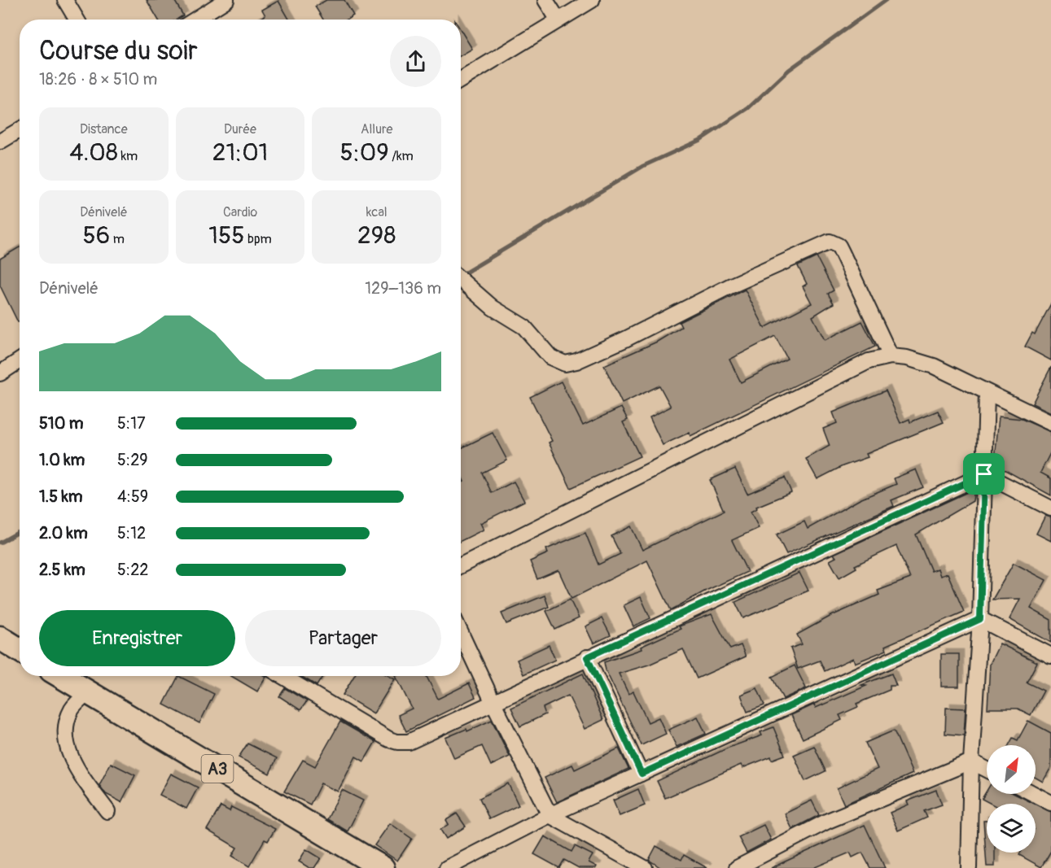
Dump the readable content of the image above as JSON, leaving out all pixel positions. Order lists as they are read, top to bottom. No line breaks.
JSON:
{"streets":{"main road":["A3"]},"north":"top right","page":{"heading":["Course du soir","18:26 · 8 × 510 m"],"stats":[["Distance","4.08 km"],["Durée","21:01"],["Allure","5:09 /km"],["Dénivelé","56 m"],["Cardio","155 bpm"],["kcal","298"]],"chart":["Dénivelé","129–136 m"],"list":[{"name":"510 m","note":"5:17"},{"name":"1.0 km","note":"5:29"},{"name":"1.5 km","note":"4:59"},{"name":"2.0 km","note":"5:12"},{"name":"2.5 km","note":"5:22"}],"buttons":["Enregistrer","Partager"]}}
